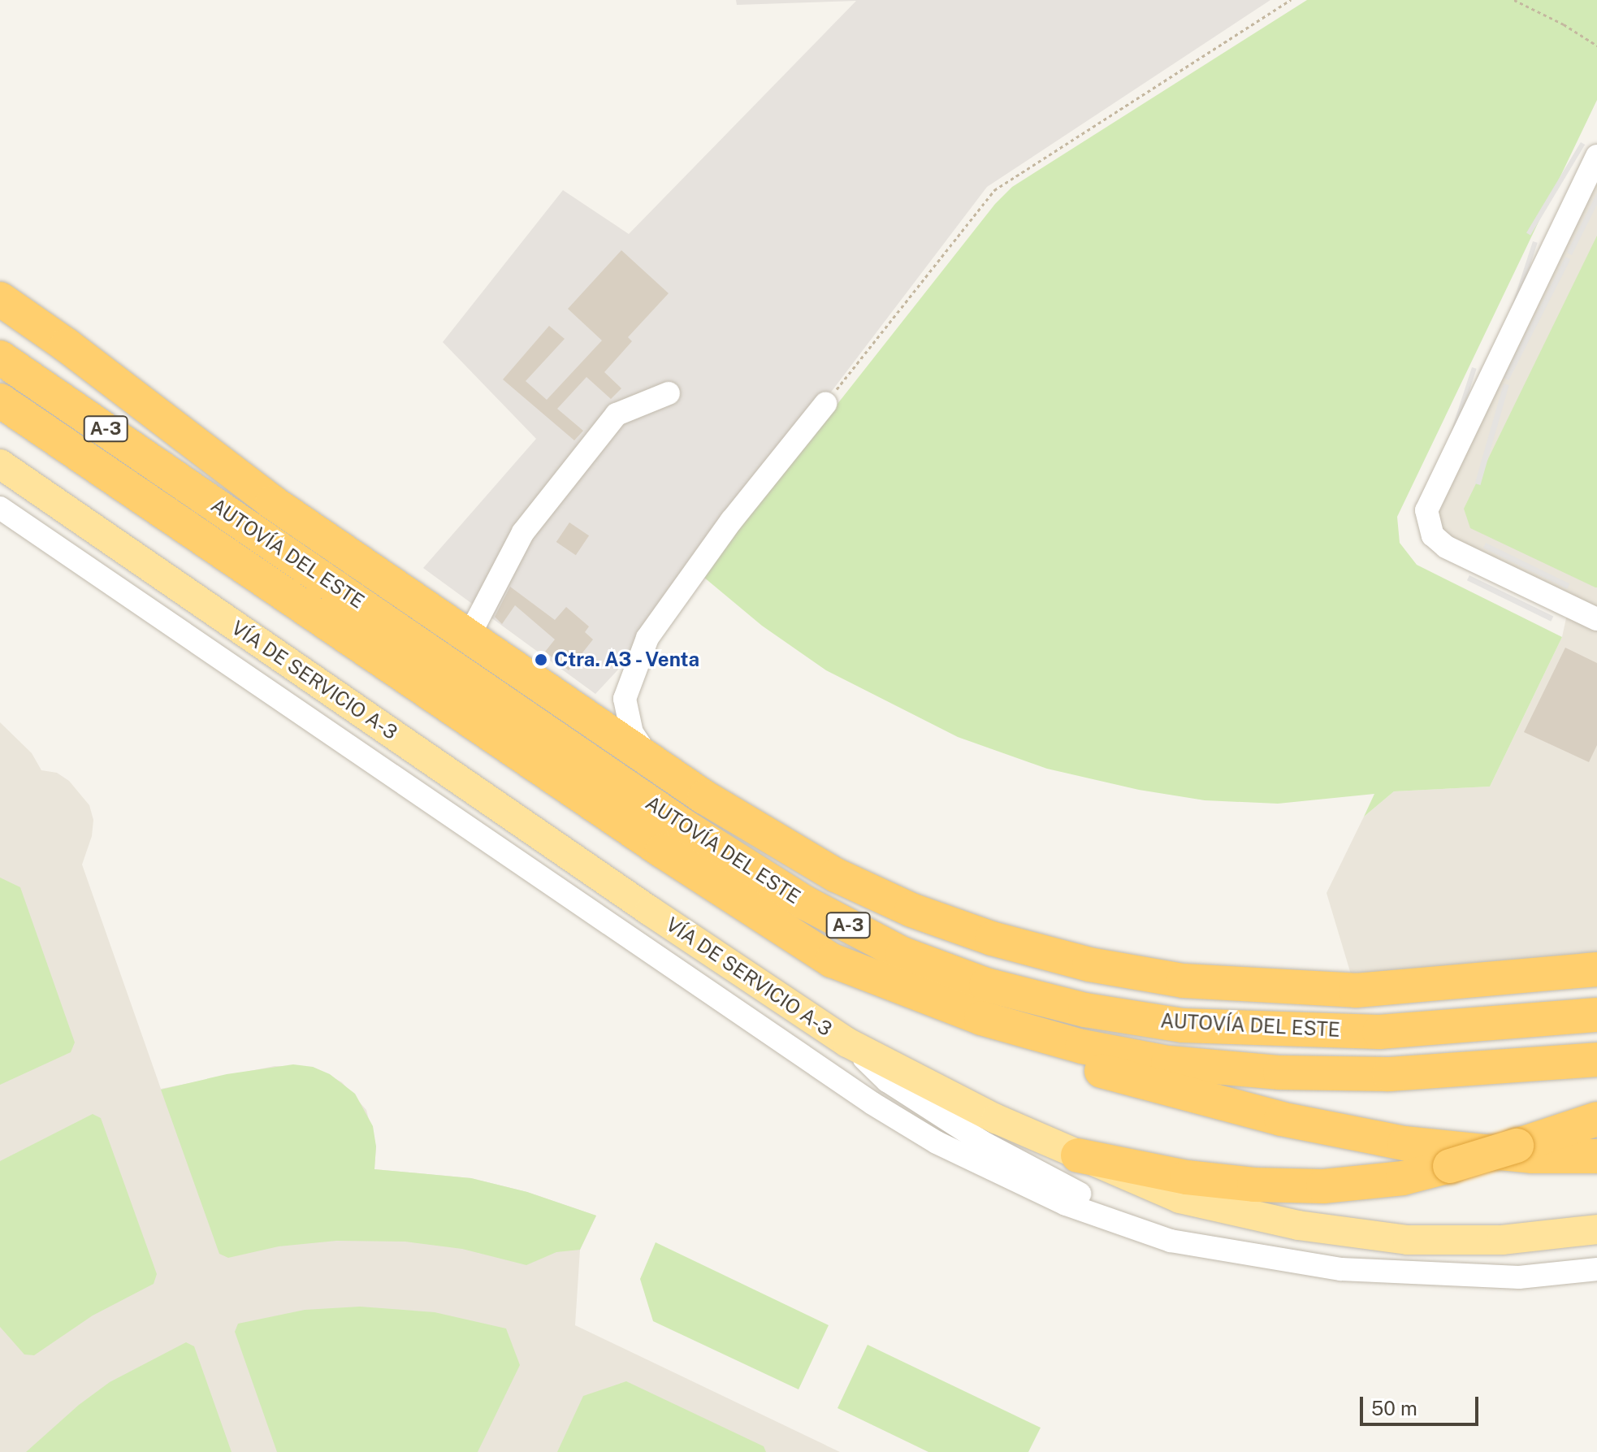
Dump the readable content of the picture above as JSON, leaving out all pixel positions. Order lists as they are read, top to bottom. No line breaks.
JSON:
{"streets":{"highway":["A-3","AUTOVÍA DEL ESTE"],"main road":["VÍA DE SERVICIO A-3"]},"places":["Ctra. A3 - Venta"],"scale_bar":"50 m"}
